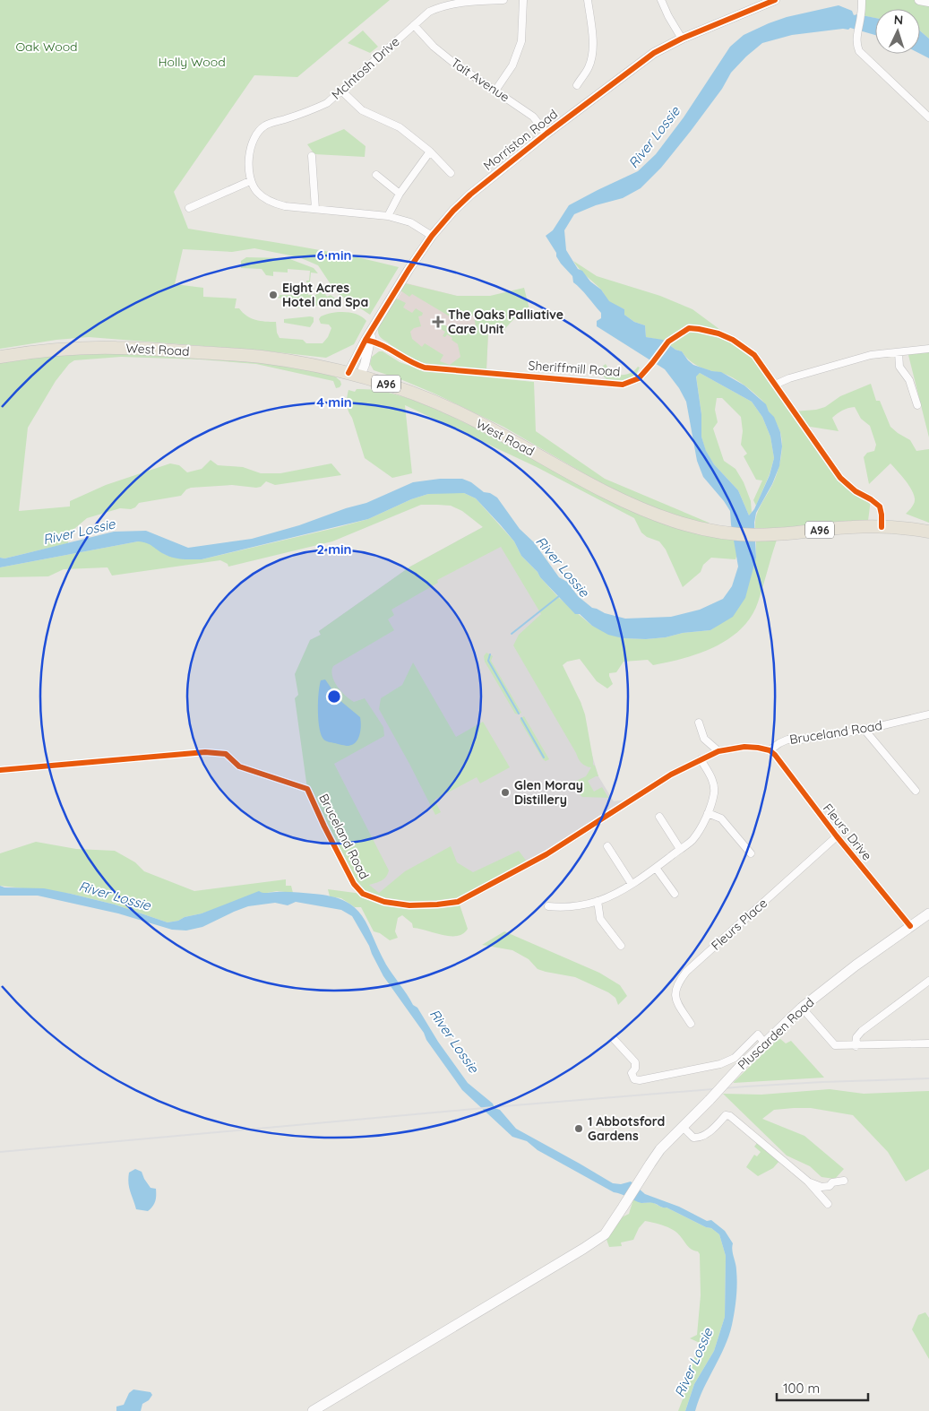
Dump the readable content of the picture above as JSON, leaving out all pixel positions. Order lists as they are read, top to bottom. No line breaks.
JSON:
{"streets":{"highway":["West Road","A96"],"main road":["Pluscarden Road"],"street":["McIntosh Drive","Tait Avenue","Morriston Road","Sheriffmill Road","Bruceland Road","Fleurs Drive","Fleurs Place"]},"crossings":[["McIntosh Drive","Tait Avenue"],["Tait Avenue","Morriston Road"],["Morriston Road","West Road"],["Morriston Road","Sheriffmill Road"],["West Road","Sheriffmill Road"],["Bruceland Road","Fleurs Drive"],["Fleurs Drive","Fleurs Place"],["Fleurs Drive","Pluscarden Road"]],"water":["River Lossie"],"parks":["Oak Wood","Holly Wood"],"places":{"other":["Eight Acres Hotel and Spa","Glen Moray Distillery","1 Abbotsford Gardens"],"health":["The Oaks Palliative Care Unit"]},"scale_bar":"100 m","north":"top","rings":["6 min","4 min","2 min"]}
